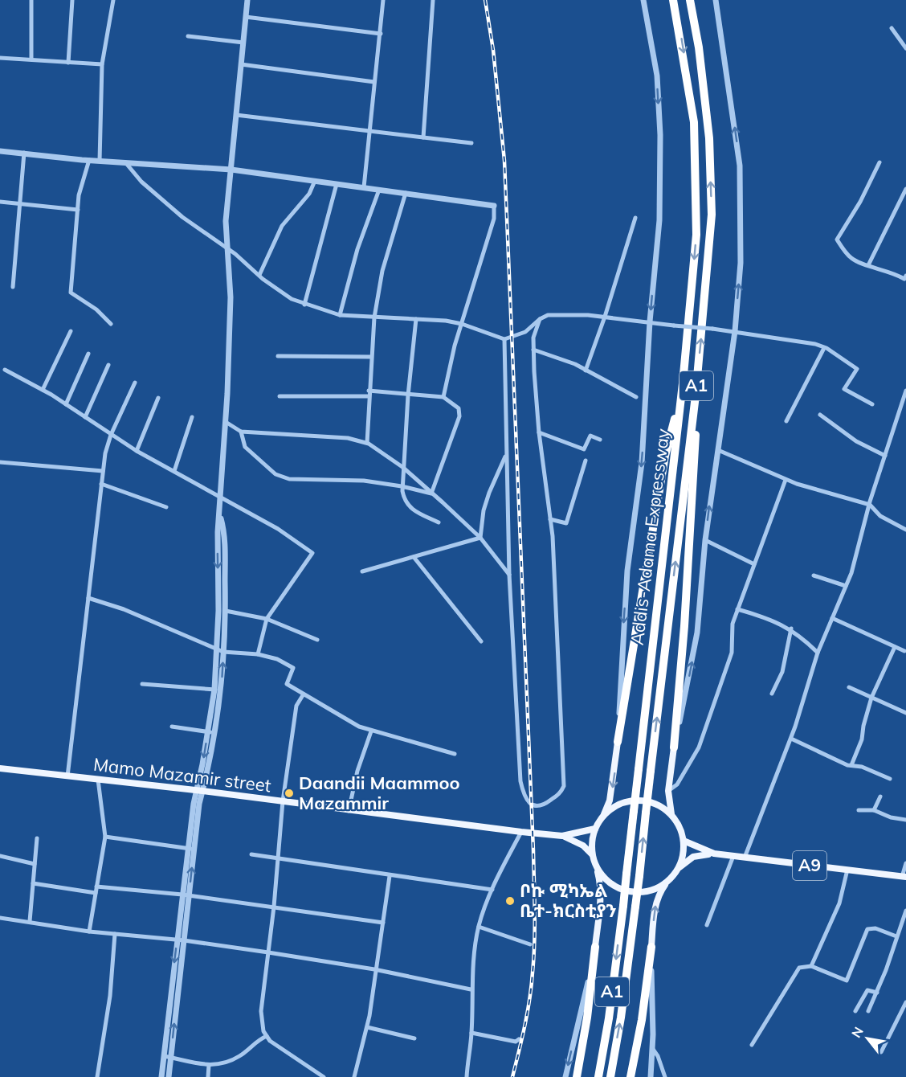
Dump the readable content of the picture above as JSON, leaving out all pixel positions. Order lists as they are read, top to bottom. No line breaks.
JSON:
{"streets":{"highway":["A1","Addis-Adama Expressway"],"main road":["Mamo Mazamir street","A9"]},"places":["Daandii Maammoo Mazammir","ቦኩ ሚካኤል ቤተ-ክርስቲያን"],"north":"top left"}
